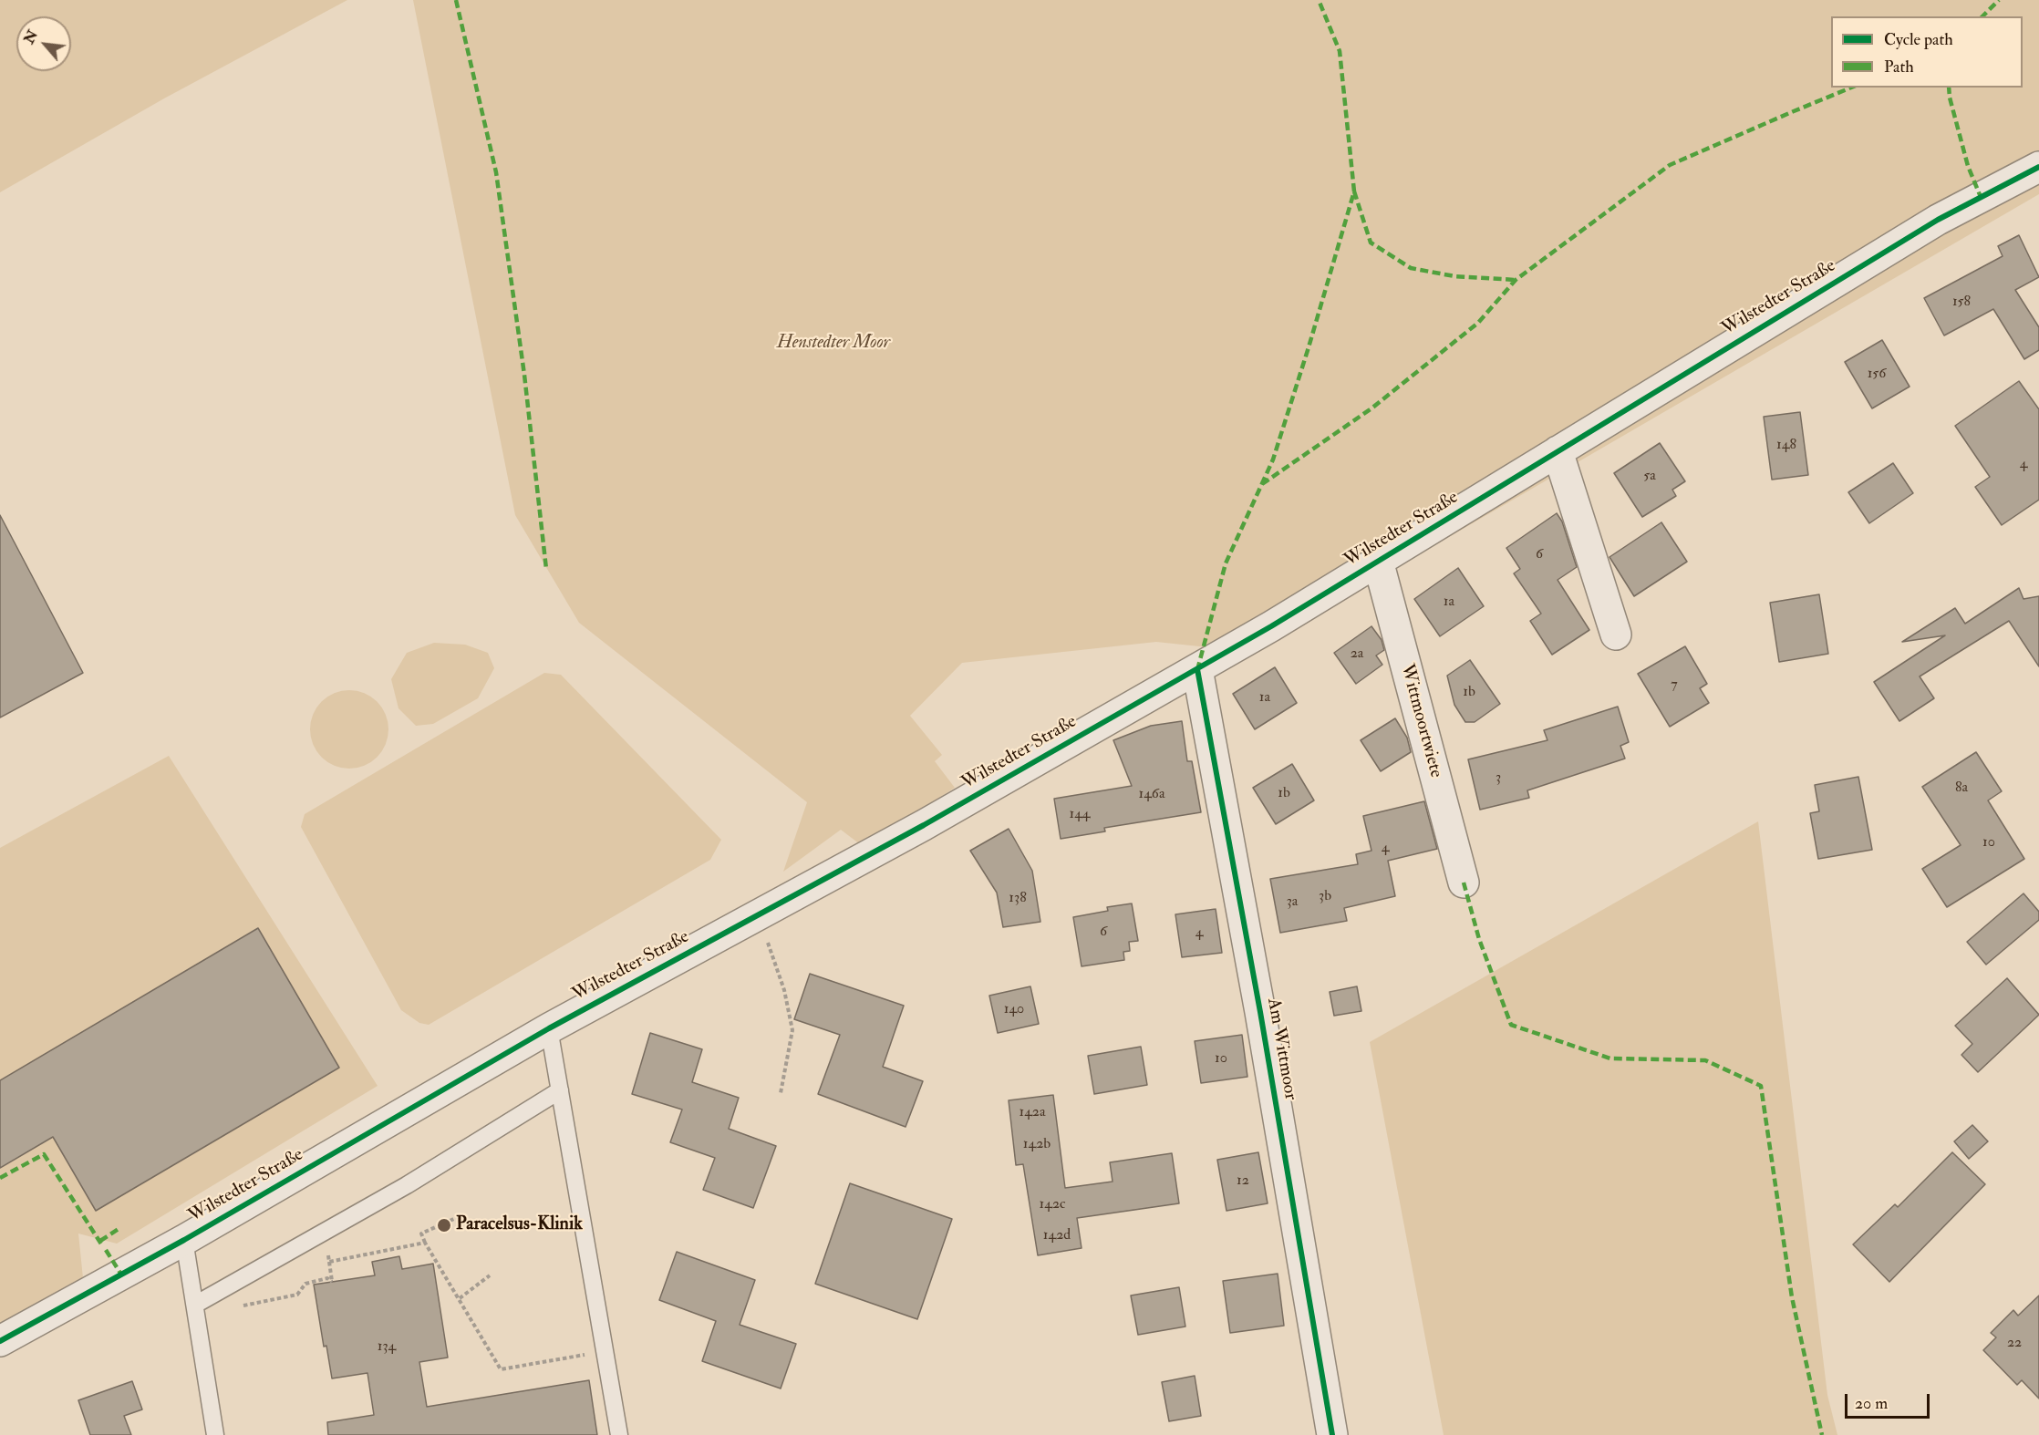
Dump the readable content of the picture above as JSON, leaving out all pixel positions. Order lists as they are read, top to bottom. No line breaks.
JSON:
{"streets":{"street":["Wilstedter Straße","Wittmoortwiete","Am Wittmoor"]},"crossings":[["Wilstedter Straße","Wittmoortwiete"],["Wilstedter Straße","Am Wittmoor"]],"parks":["Henstedter Moor"],"places":["Paracelsus-Klinik"],"house_numbers":["158","156","148","4","5a","6","1a","2a","7","1b","1a","3","8a","1b","146a","144","10","4","3b","138","3a","6","4","140","10","142a","142b","12","142c","142d","22","134"],"legend":["Cycle path","Path"],"scale_bar":"20 m","north":"top left"}
